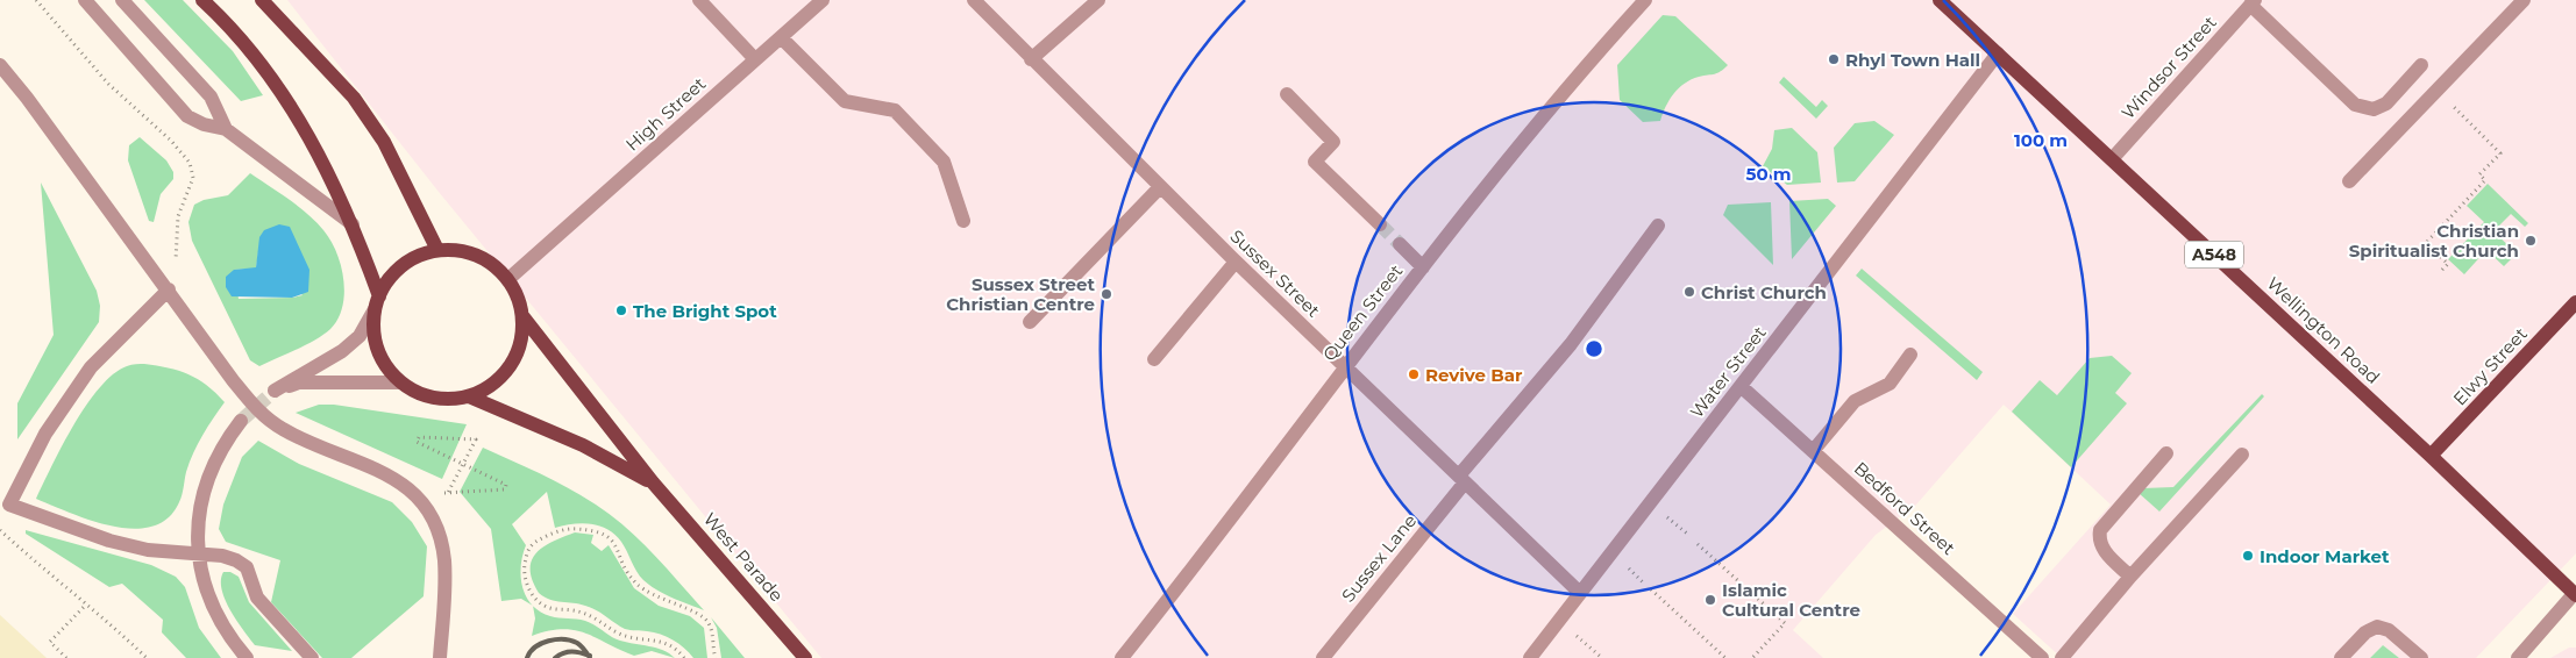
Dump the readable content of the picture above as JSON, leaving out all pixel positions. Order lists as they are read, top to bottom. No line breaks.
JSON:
{"streets":{"main road":["A548","Wellington Road","Elwy Street","West Parade"],"street":["Windsor Street","High Street","Sussex Street","Queen Street","Water Street","Bedford Street","Sussex Lane"]},"crossings":[["Windsor Street","Wellington Road"],["High Street","West Parade"],["Sussex Street","Queen Street"],["Sussex Street","Water Street"],["Sussex Street","Sussex Lane"],["Wellington Road","Elwy Street"],["Wellington Road","Water Street"],["Water Street","Bedford Street"]],"places":["Rhyl Town Hall","Christian Spiritualist Church","Christ Church","Sussex Street Christian Centre","The Bright Spot","Revive Bar","Indoor Market","Islamic Cultural Centre"],"rings":["100 m","50 m"]}
